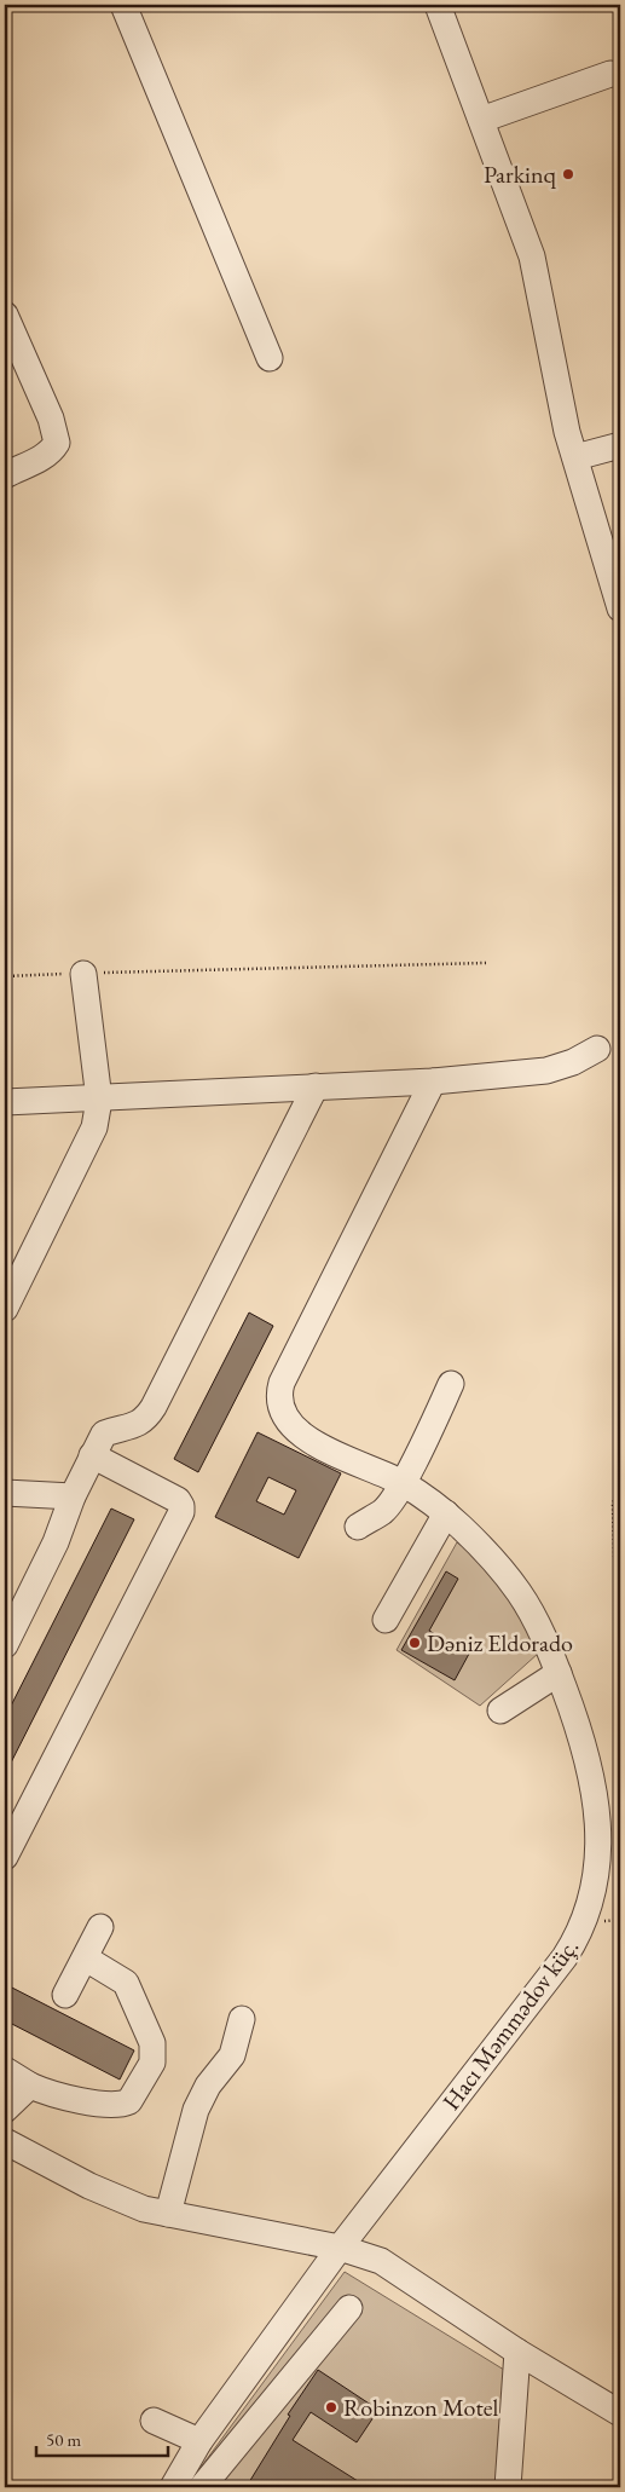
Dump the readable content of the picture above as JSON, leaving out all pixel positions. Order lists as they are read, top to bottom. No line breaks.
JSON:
{"streets":{"street":["Hacı Məmmədov küç."]},"places":["Parkinq","Dəniz Eldorado","Robinzon Motel"],"scale_bar":"50 m"}
